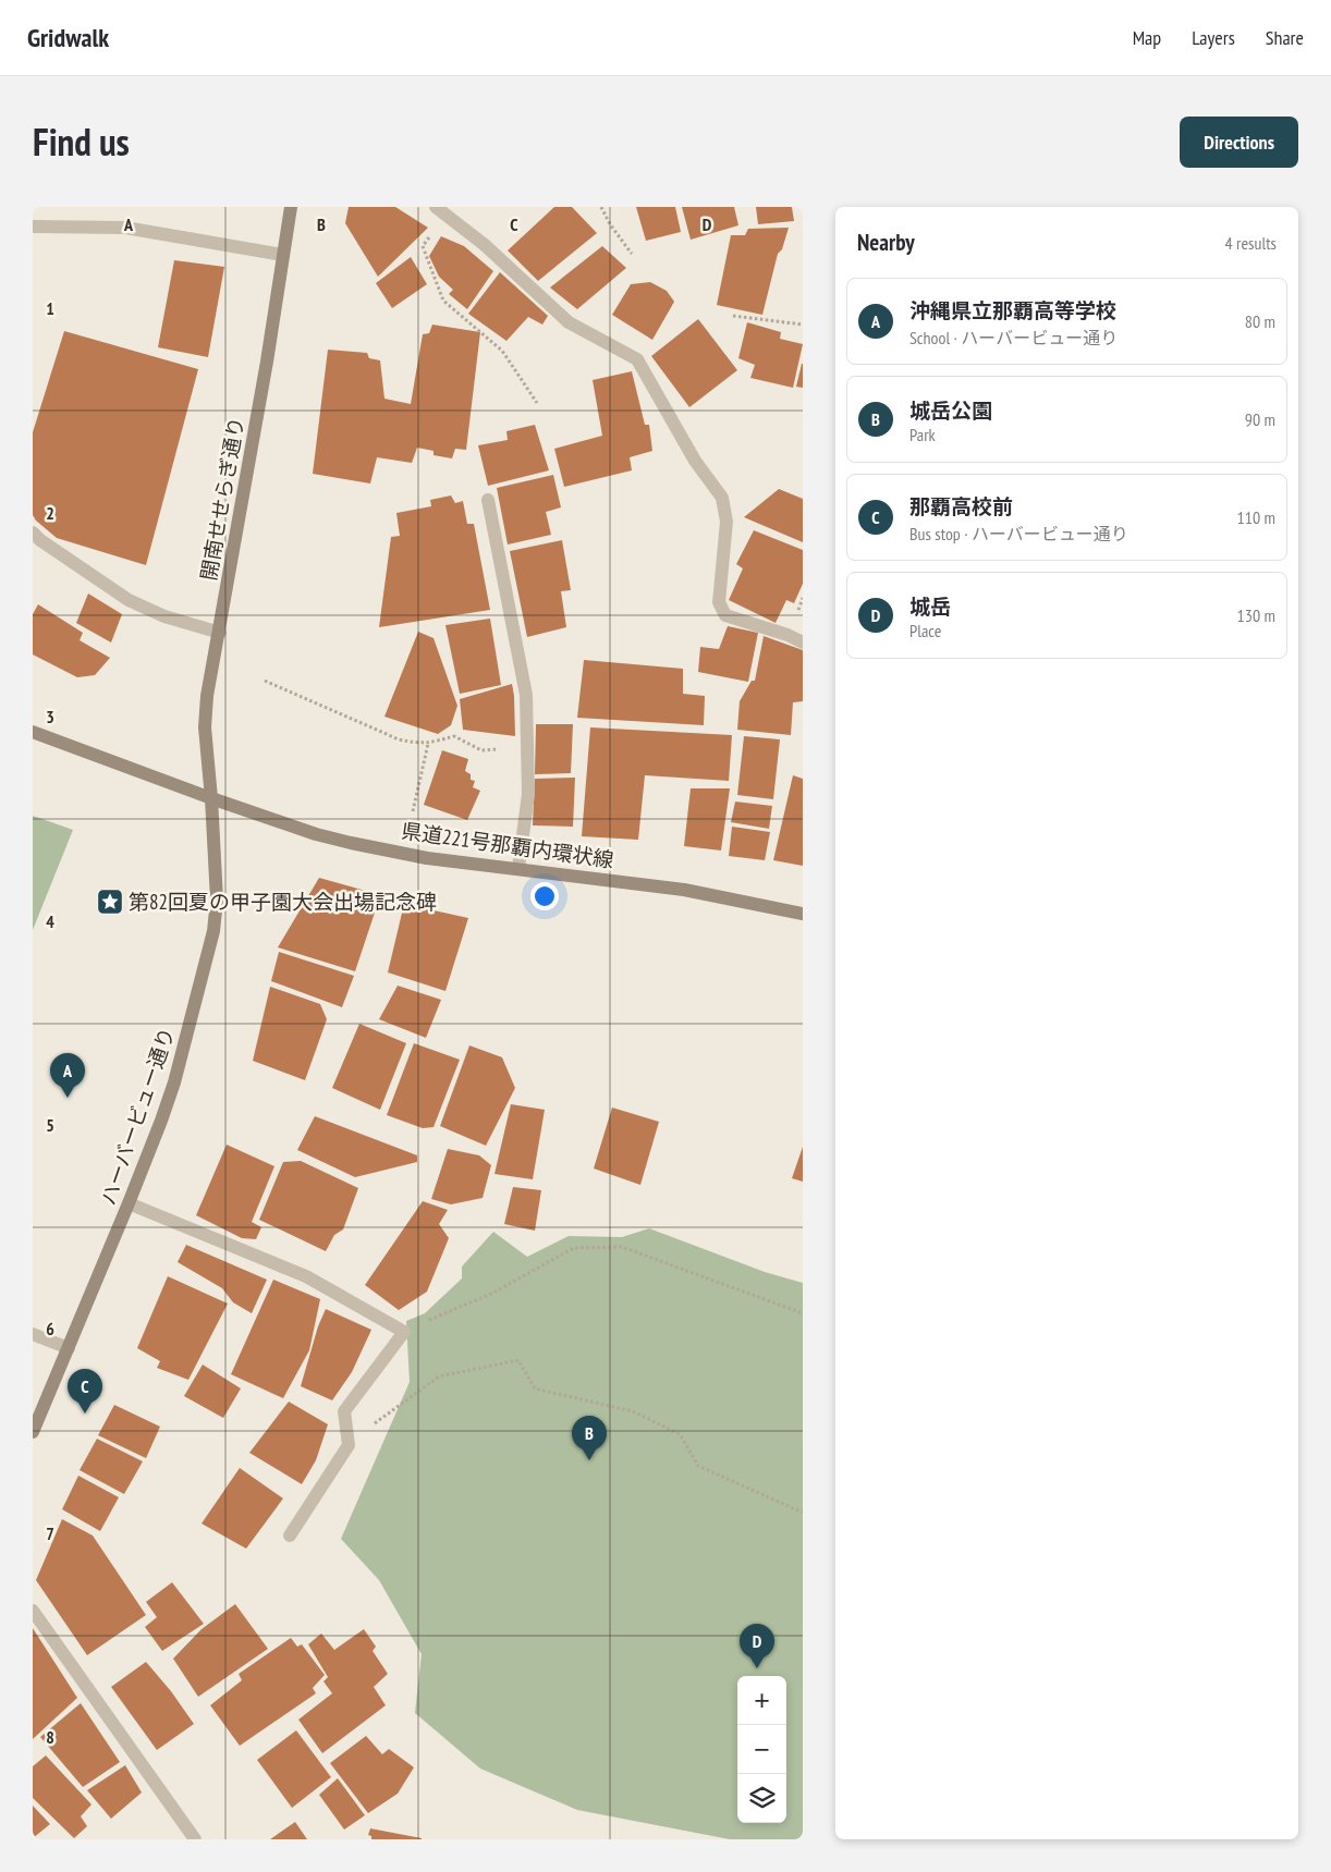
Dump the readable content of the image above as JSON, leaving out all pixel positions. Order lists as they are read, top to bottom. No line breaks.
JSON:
{"streets":{"main road":["開南せせらぎ通り","県道221号那覇内環状線","ハーバービュー通り"]},"crossings":[["開南せせらぎ通り","県道221号那覇内環状線"],["開南せせらぎ通り","ハーバービュー通り"],["県道221号那覇内環状線","ハーバービュー通り"]],"places":{"place":["第82回夏の甲子園大会出場記念碑"]},"page":{"header":"Gridwalk","nav":["Map","Layers","Share"],"title":"Find us","buttons":"Directions","heading":["Nearby","4 results"],"list":[{"mark":"A","name":"沖縄県立那覇高等学校","note":"School · ハーバービュー通り","value":"80 m"},{"mark":"B","name":"城岳公園","note":"Park","value":"90 m"},{"mark":"C","name":"那覇高校前","note":"Bus stop · ハーバービュー通り","value":"110 m"},{"mark":"D","name":"城岳","note":"Place","value":"130 m"}],"pins":["A","C","B","D"],"map_buttons":["+","−"]},"grid":{"columns":["A","B","C","D"],"rows":["1","2","3","4","5","6","7","8"]}}
